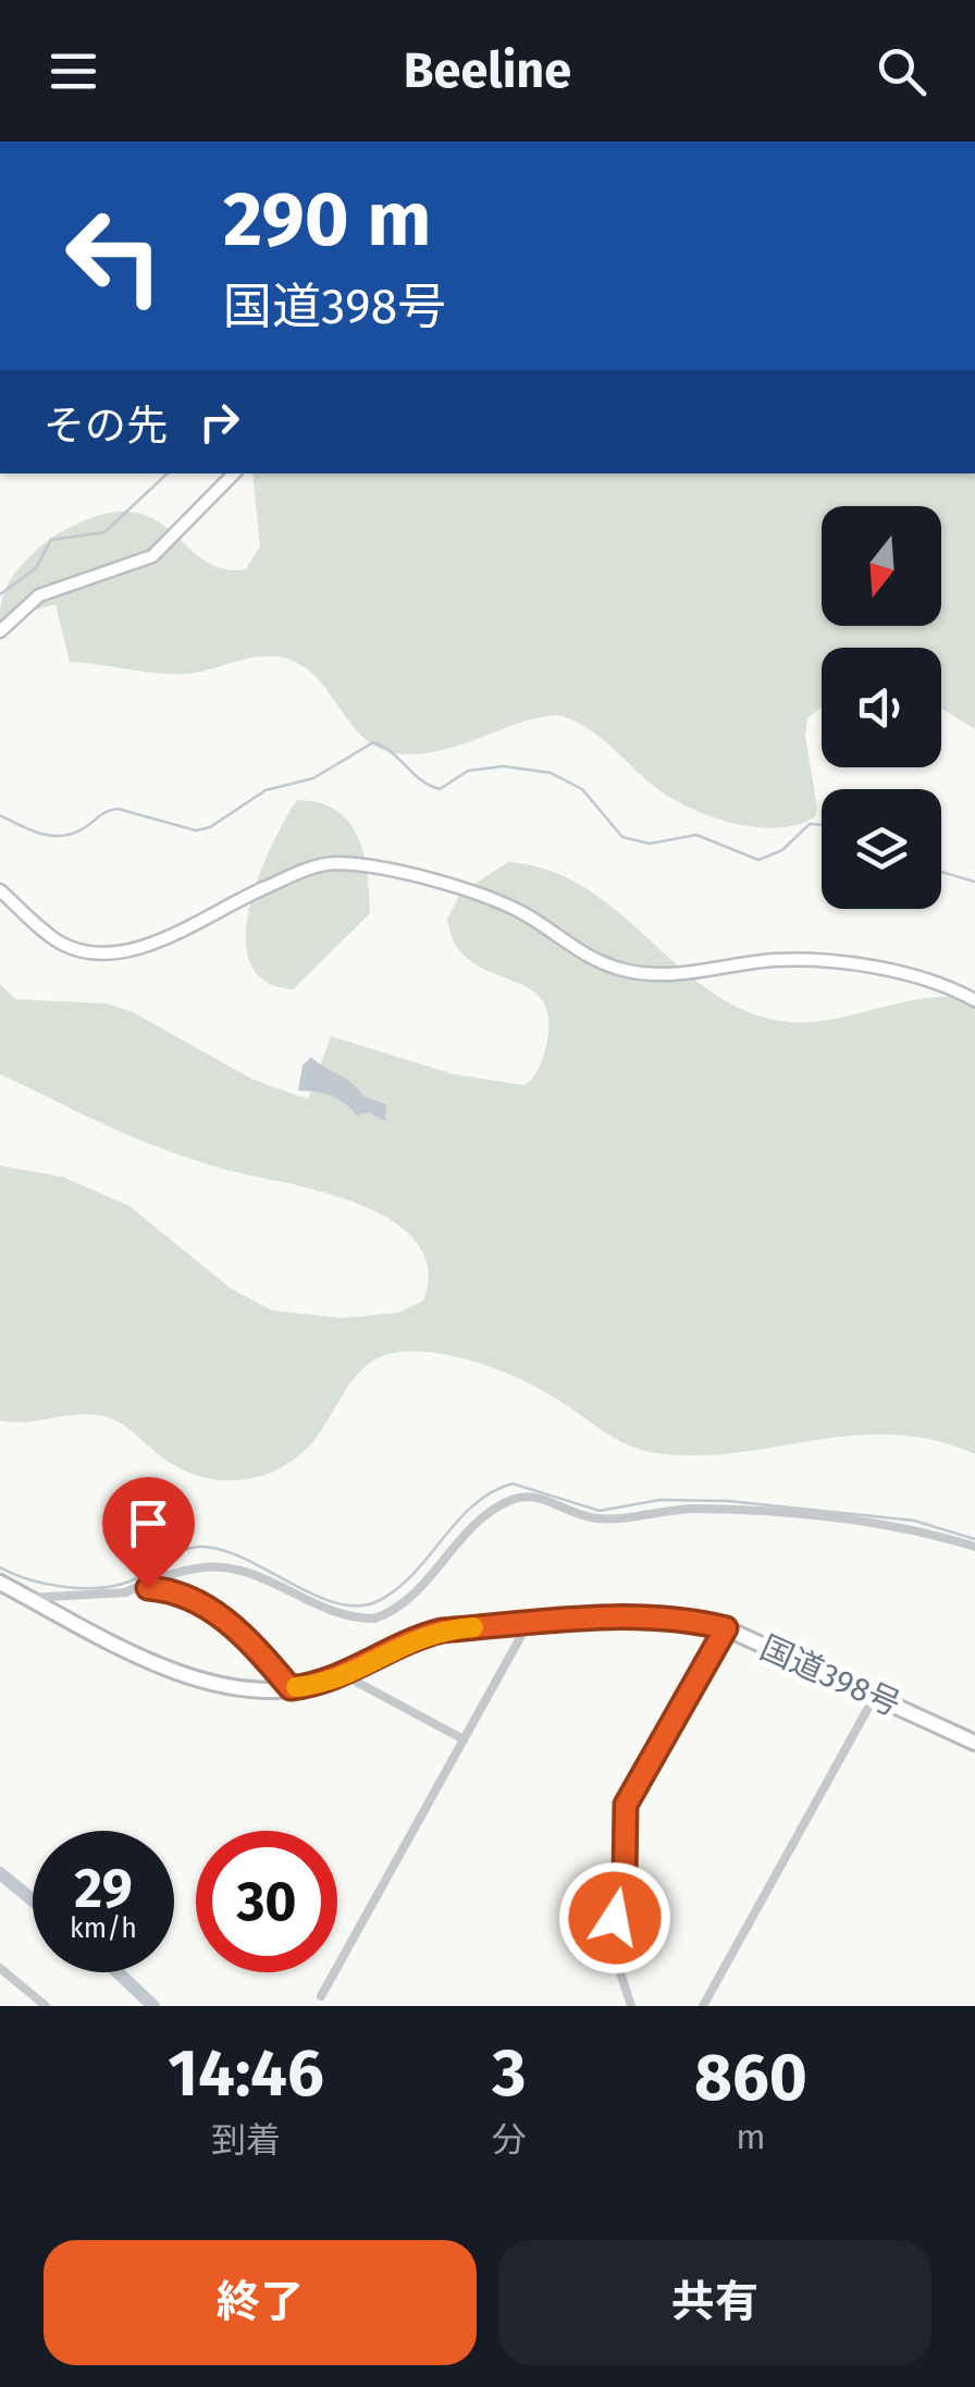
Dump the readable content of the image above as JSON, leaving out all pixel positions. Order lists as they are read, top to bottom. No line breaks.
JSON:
{"streets":{"highway":["国道398号"]},"north":"bottom","page":{"header":"Beeline","turn":["290 m","国道398号"],"then":"その先","speed":"29 km/h","limit":"30","eta":["14:46","到着","3","分","860","m"],"buttons":["終了","共有"]}}
